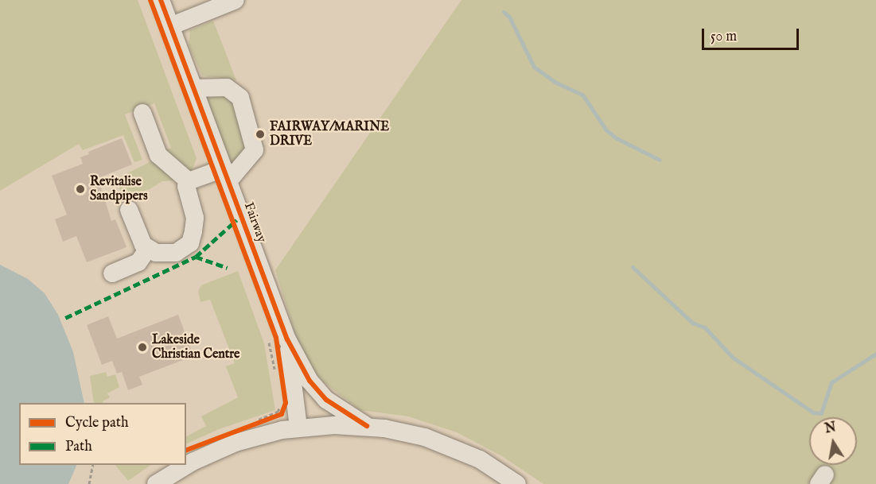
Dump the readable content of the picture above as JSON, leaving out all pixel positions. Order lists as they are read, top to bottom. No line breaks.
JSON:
{"streets":{"street":["Fairway"]},"places":["FAIRWAY/MARINE DRIVE","Revitalise Sandpipers","Lakeside Christian Centre"],"legend":["Cycle path","Path"],"scale_bar":"50 m","north":"top"}
